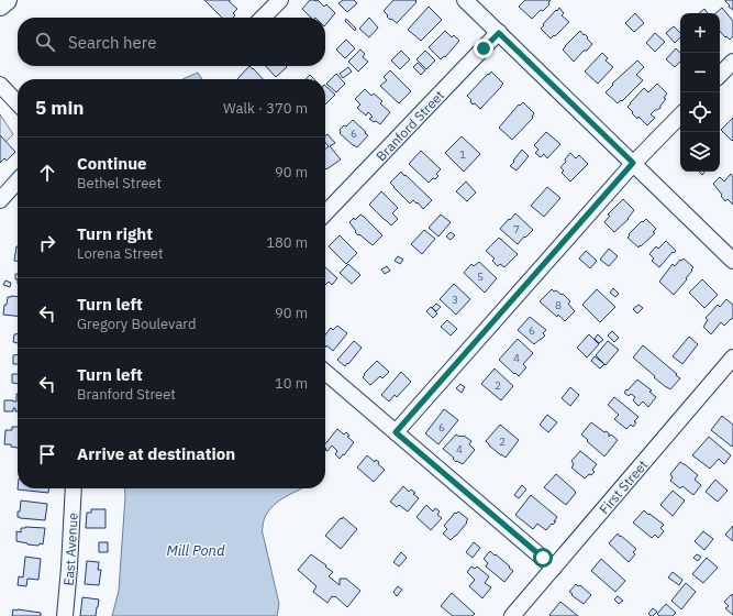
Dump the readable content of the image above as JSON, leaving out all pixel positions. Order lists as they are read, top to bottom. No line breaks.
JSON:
{"streets":{"street":["Branford Street","First Street","East Avenue"]},"water":["Mill Pond"],"house_numbers":["6","1","7","5","3","8","6","4","2","6","2","4"],"page":{"map_buttons":["+","−"],"search":"Search here","heading":["5 min","Walk · 370 m"],"list":[["Continue","Bethel Street","90 m"],["Turn right","Lorena Street","180 m"],["Turn left","Gregory Boulevard","90 m"],["Turn left","Branford Street","10 m"],"Arrive at destination"]}}
